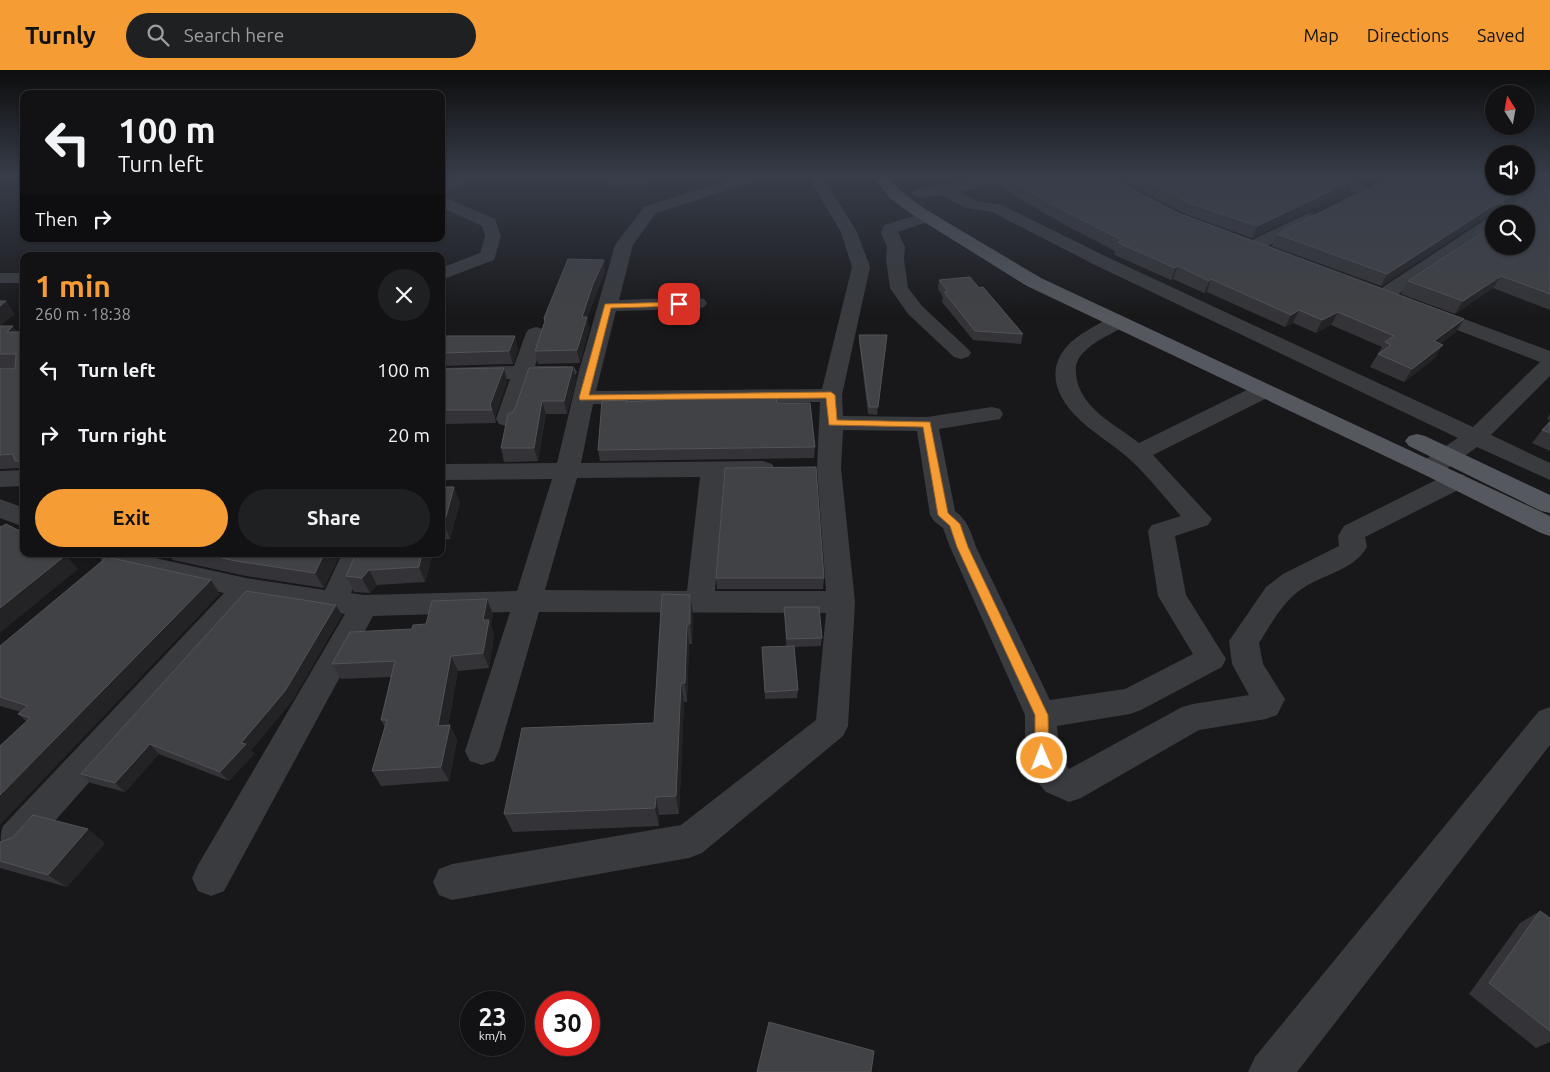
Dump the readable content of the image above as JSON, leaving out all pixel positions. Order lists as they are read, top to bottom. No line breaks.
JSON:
{"north":"top","page":{"header":"Turnly","search":"Search here","nav":["Map","Directions","Saved"],"turn":["100 m","Turn left"],"then":"Then","heading":["1 min","260 m · 18:38"],"list":[{"name":"Turn left","value":"100 m"},{"name":"Turn right","value":"20 m"}],"buttons":["Exit","Share"],"speed":"23 km/h","limit":"30"}}
